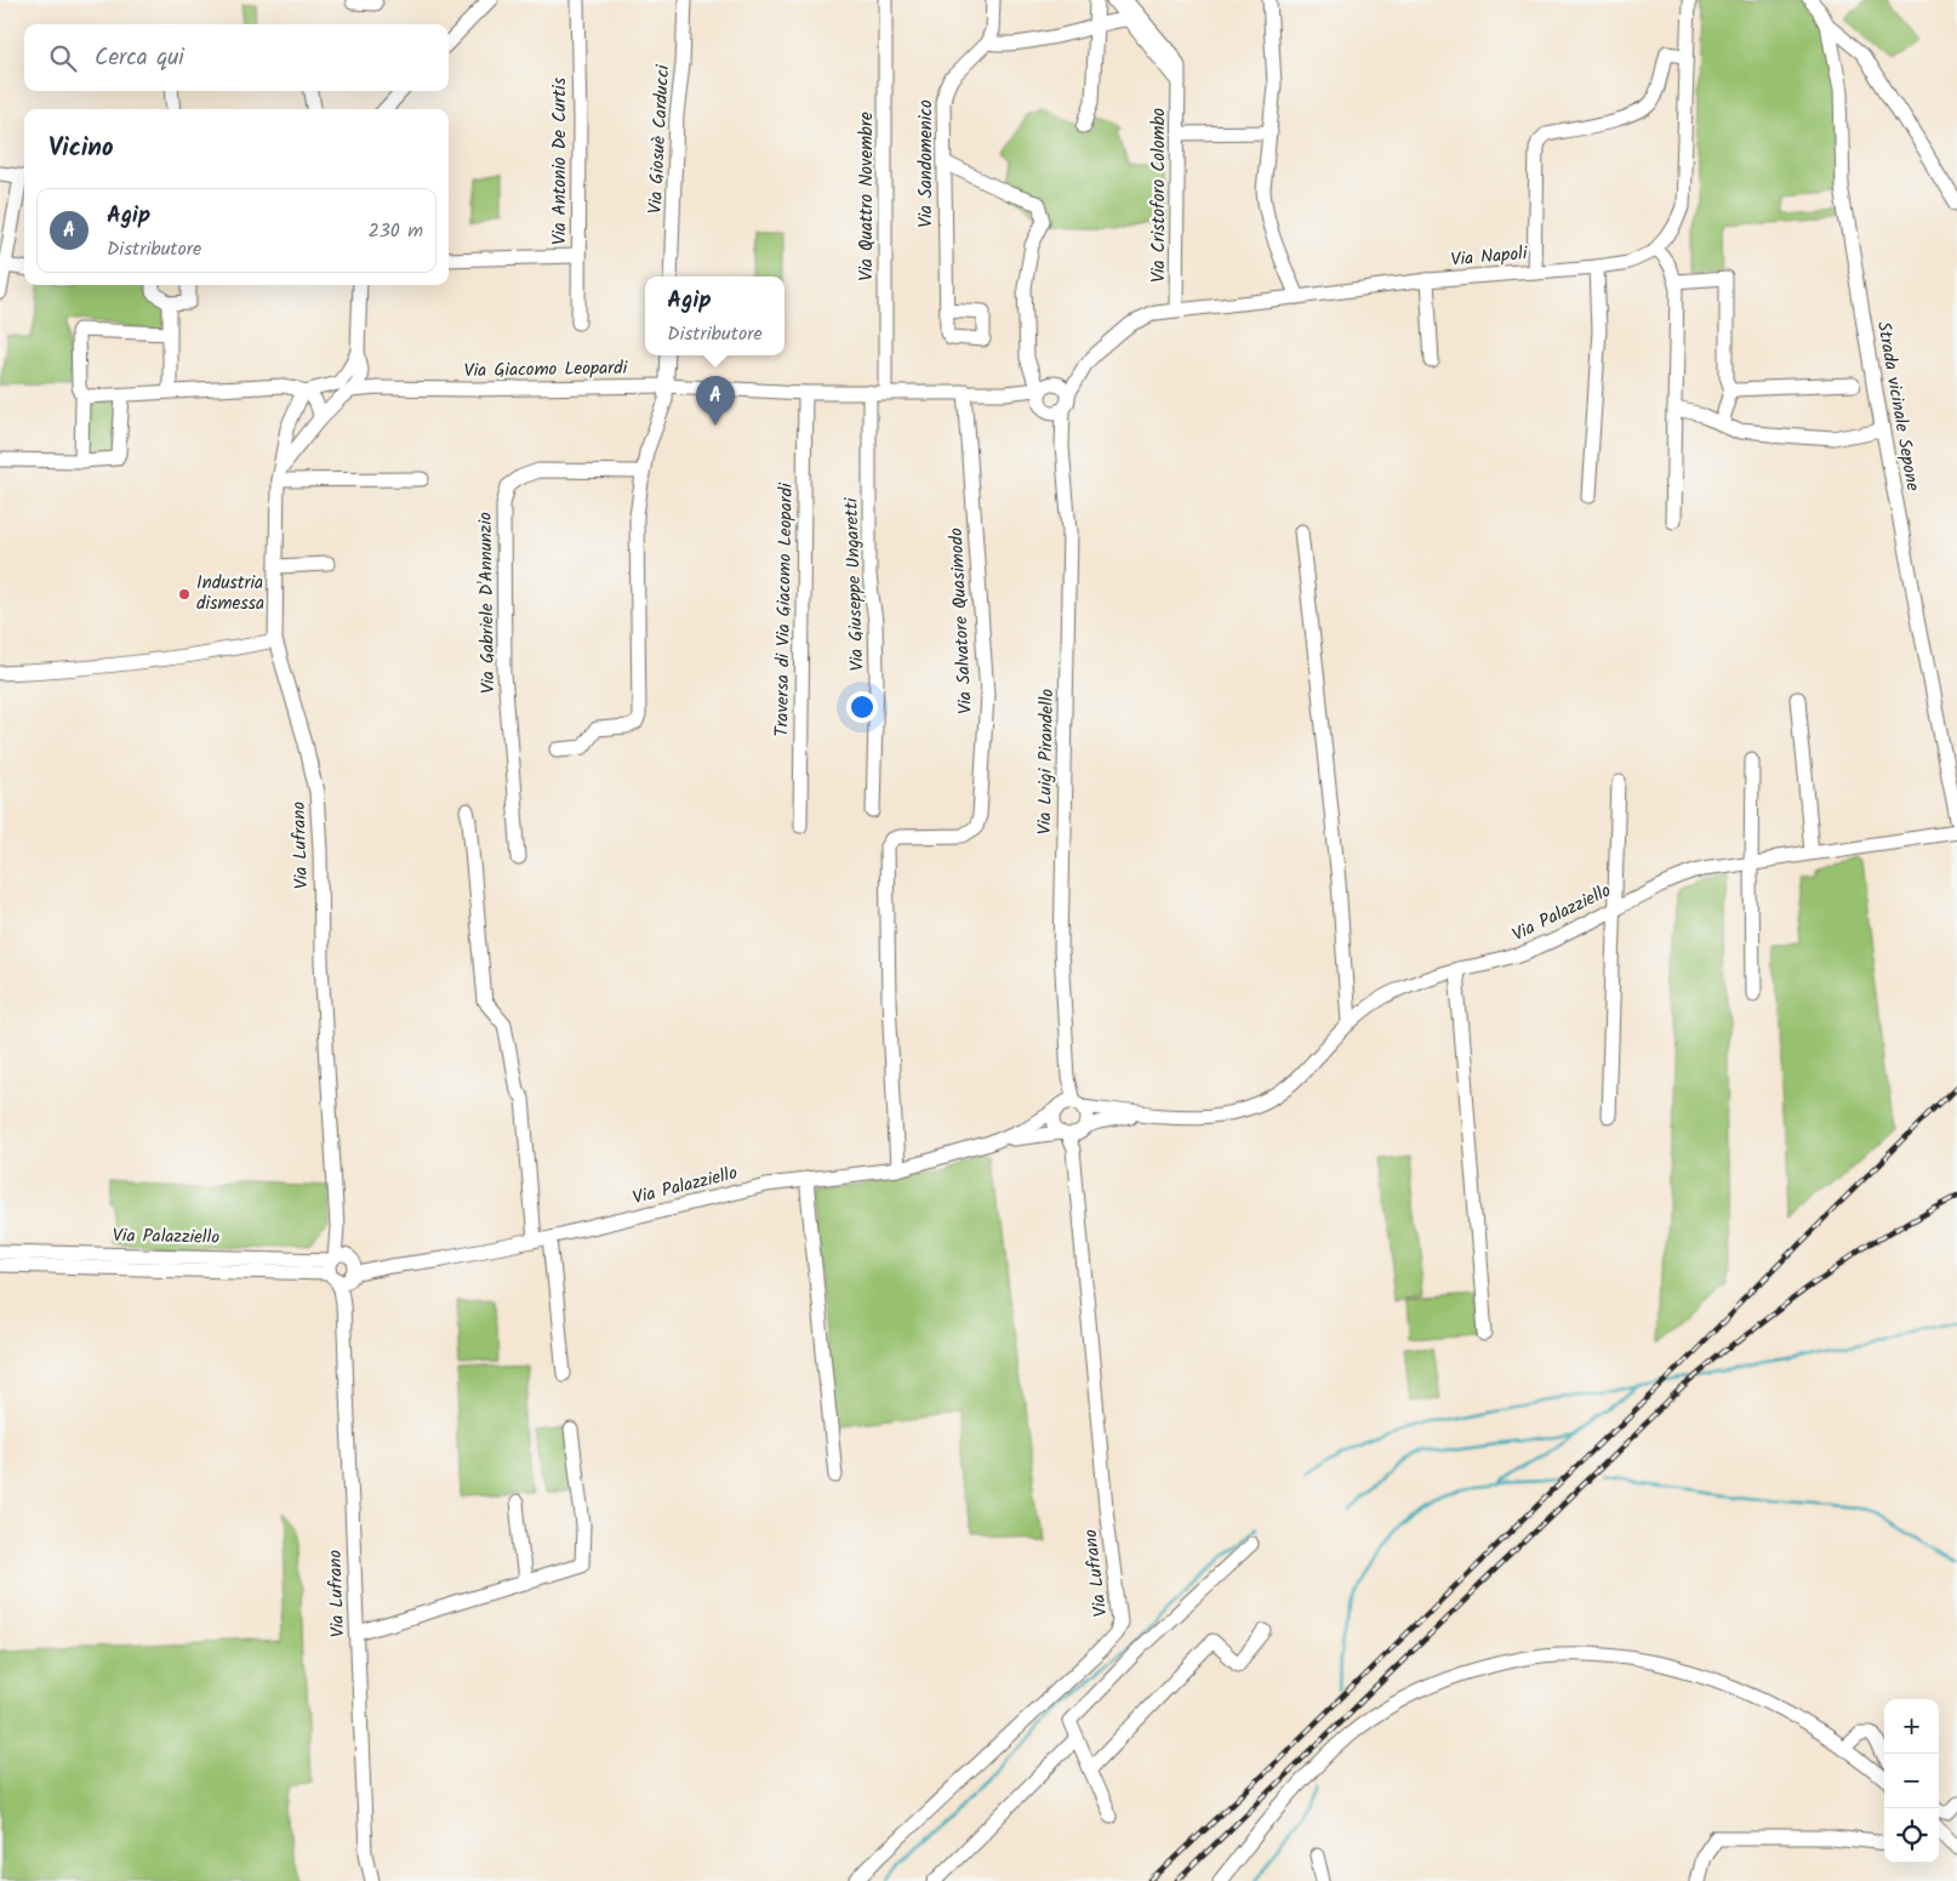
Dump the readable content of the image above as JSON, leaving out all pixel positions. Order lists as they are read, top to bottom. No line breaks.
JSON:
{"streets":{"street":["Via Giosuè Carducci","Via Antonio De Curtis","Via Sandomenico","Via Cristoforo Colombo","Via Quattro Novembre","Via Napoli","Via Giacomo Leopardi","Strada vicinale Sepone","Via Giuseppe Ungaretti","Via Gabriele D'Annunzio","Traversa di Via Giacomo Leopardi","Via Salvatore Quasimodo","Via Luigi Pirandello","Via Lufrano","Via Palazziello"]},"crossings":[["Via Sandomenico","Via Luigi Pirandello"],["Via Cristoforo Colombo","Via Napoli"],["Via Quattro Novembre","Via Giacomo Leopardi"],["Via Napoli","Via Giacomo Leopardi"],["Via Napoli","Via Luigi Pirandello"],["Via Giacomo Leopardi","Via Giuseppe Ungaretti"],["Via Giacomo Leopardi","Traversa di Via Giacomo Leopardi"],["Via Giacomo Leopardi","Via Salvatore Quasimodo"],["Via Giacomo Leopardi","Via Luigi Pirandello"],["Via Salvatore Quasimodo","Via Palazziello"],["Via Luigi Pirandello","Via Palazziello"],["Via Lufrano","Via Palazziello"]],"places":["Industria dismessa"],"page":{"search":"Cerca qui","heading":"Vicino","list":[{"mark":"A","name":"Agip","note":"Distributore","value":"230 m"}],"popup":["Agip","Distributore"],"pins":"A","map_buttons":["+","−"]}}
